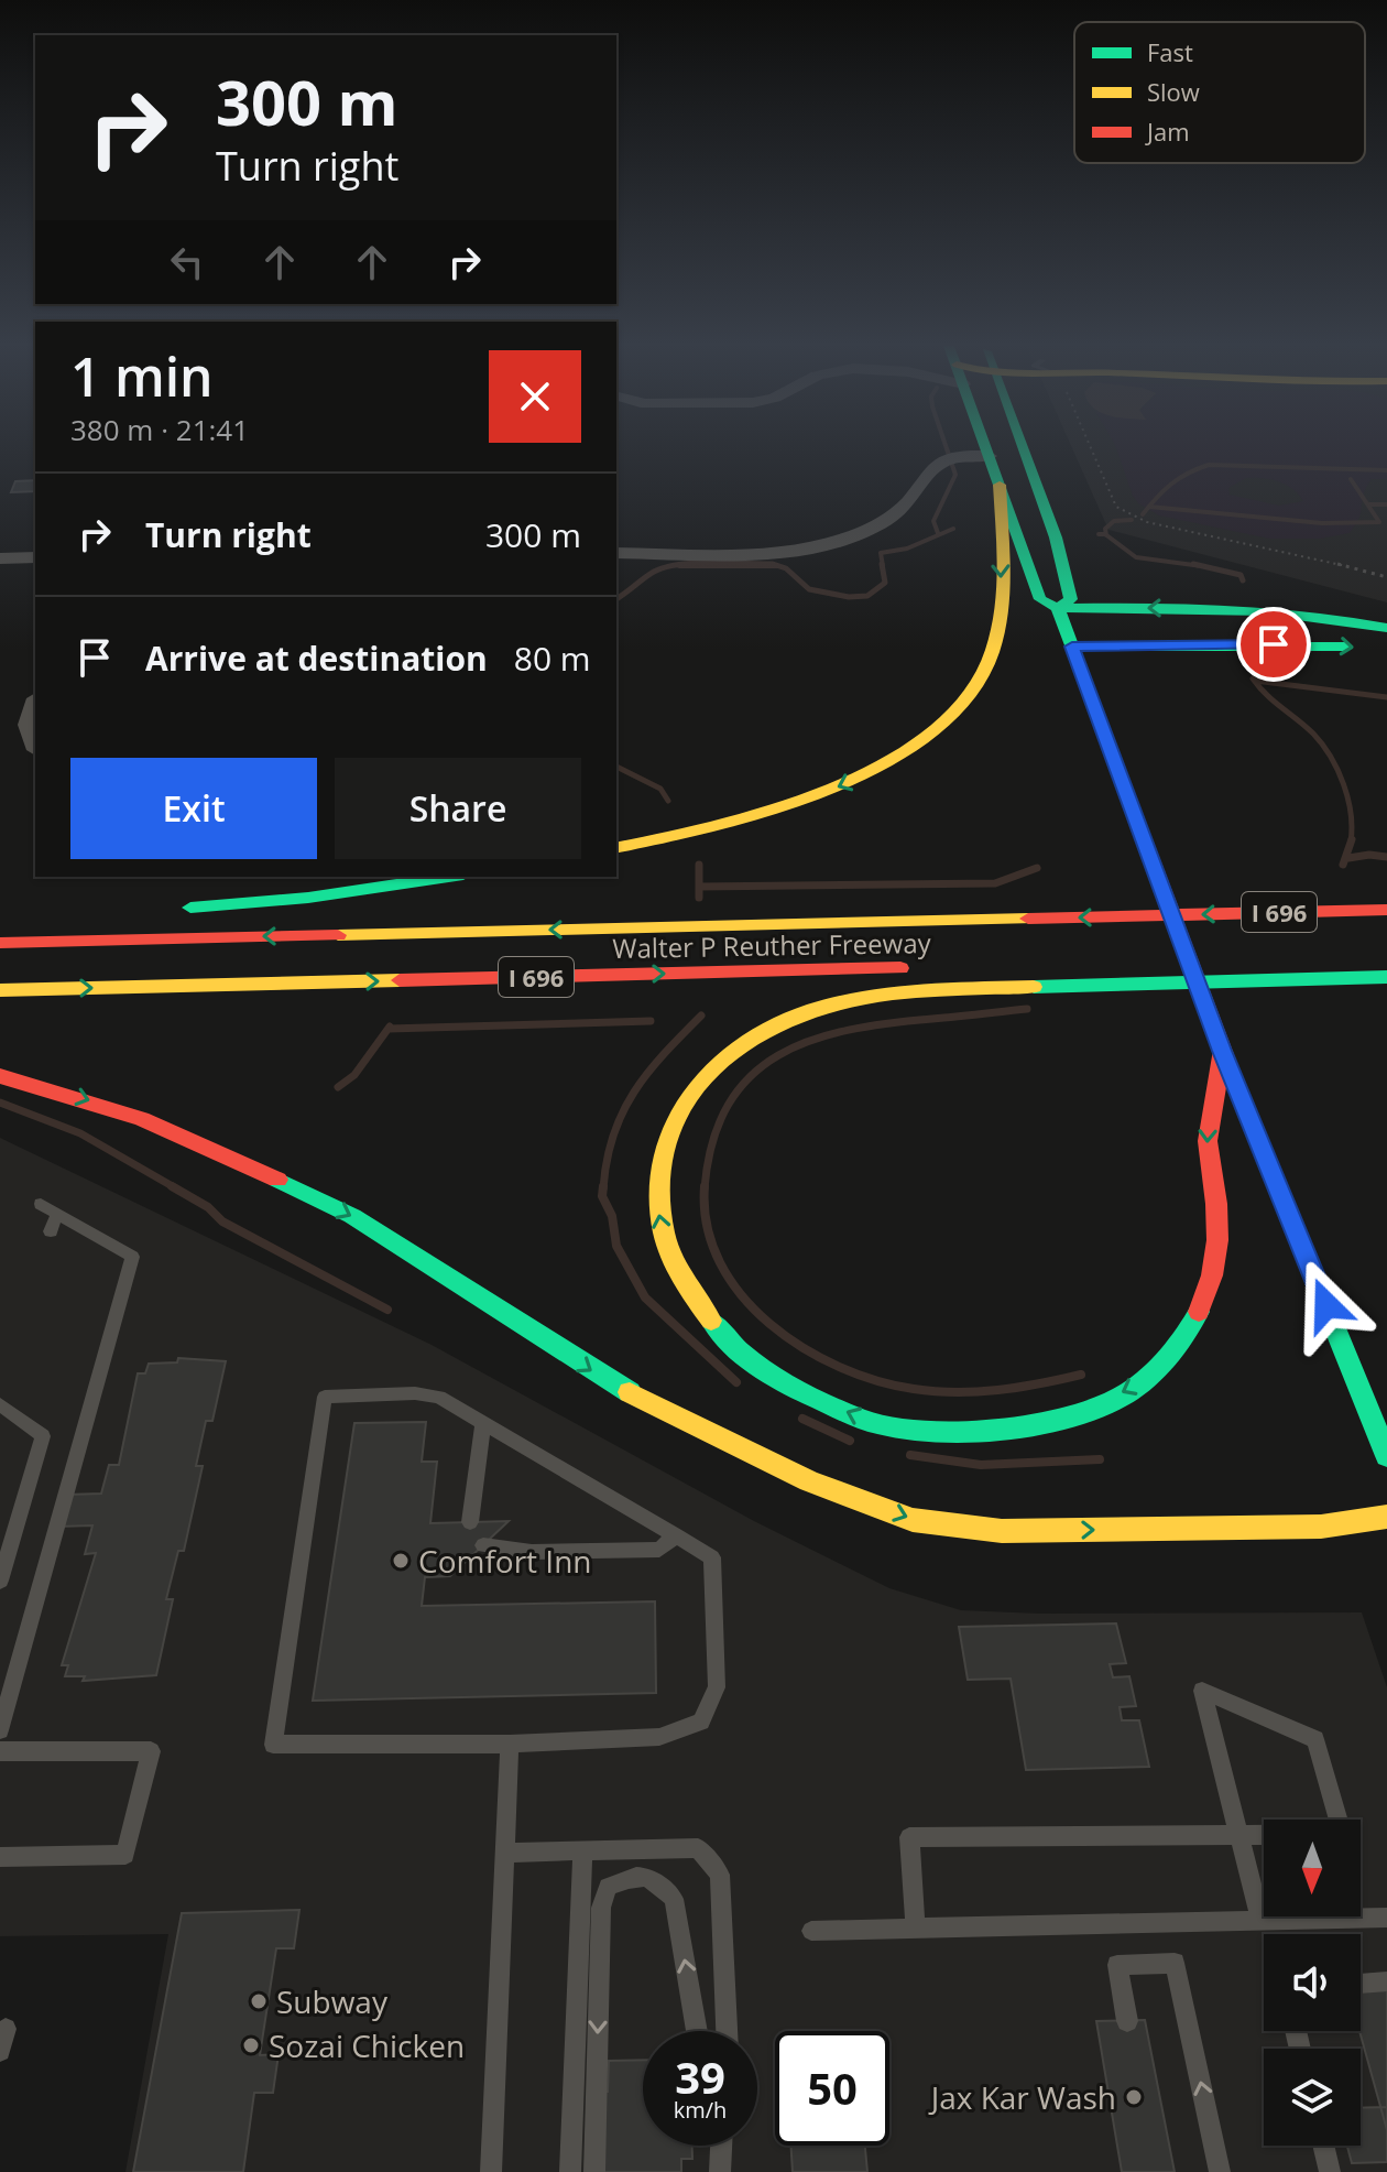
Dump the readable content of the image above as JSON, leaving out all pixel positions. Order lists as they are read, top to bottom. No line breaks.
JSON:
{"streets":{"main road":["I 696","Walter P Reuther Freeway"]},"places":["Comfort Inn","Subway","Sozai Chicken","Jax Kar Wash"],"legend":["Fast","Slow","Jam"],"north":"bottom","page":{"turn":["300 m","Turn right"],"heading":["1 min","380 m · 21:41"],"list":[{"name":"Turn right","value":"300 m"},{"name":"Arrive at destination","value":"80 m"}],"buttons":["Exit","Share"],"speed":"39 km/h","limit":"50"}}
